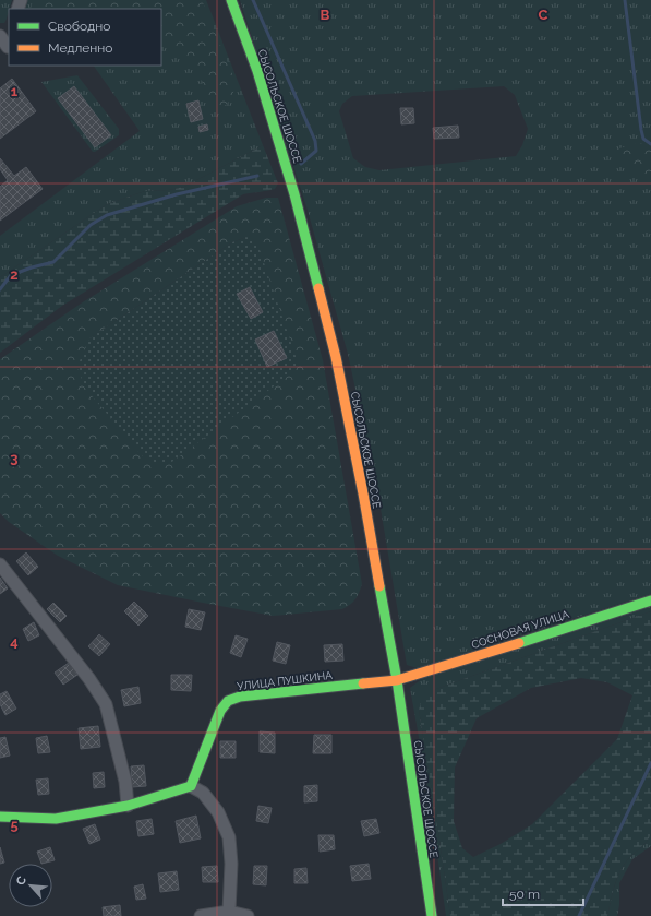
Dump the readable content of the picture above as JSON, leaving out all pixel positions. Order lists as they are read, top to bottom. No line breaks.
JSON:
{"streets":{"main road":["СЫСОЛЬСКОЕ ШОССЕ","СОСНОВАЯ УЛИЦА","УЛИЦА ПУШКИНА"]},"crossings":[["СЫСОЛЬСКОЕ ШОССЕ","СОСНОВАЯ УЛИЦА"],["СЫСОЛЬСКОЕ ШОССЕ","УЛИЦА ПУШКИНА"],["СОСНОВАЯ УЛИЦА","УЛИЦА ПУШКИНА"]],"legend":["Свободно","Медленно"],"scale_bar":"50 m","north":"top left","grid":{"columns":["B","C"],"rows":["1","2","3","4","5"]}}
